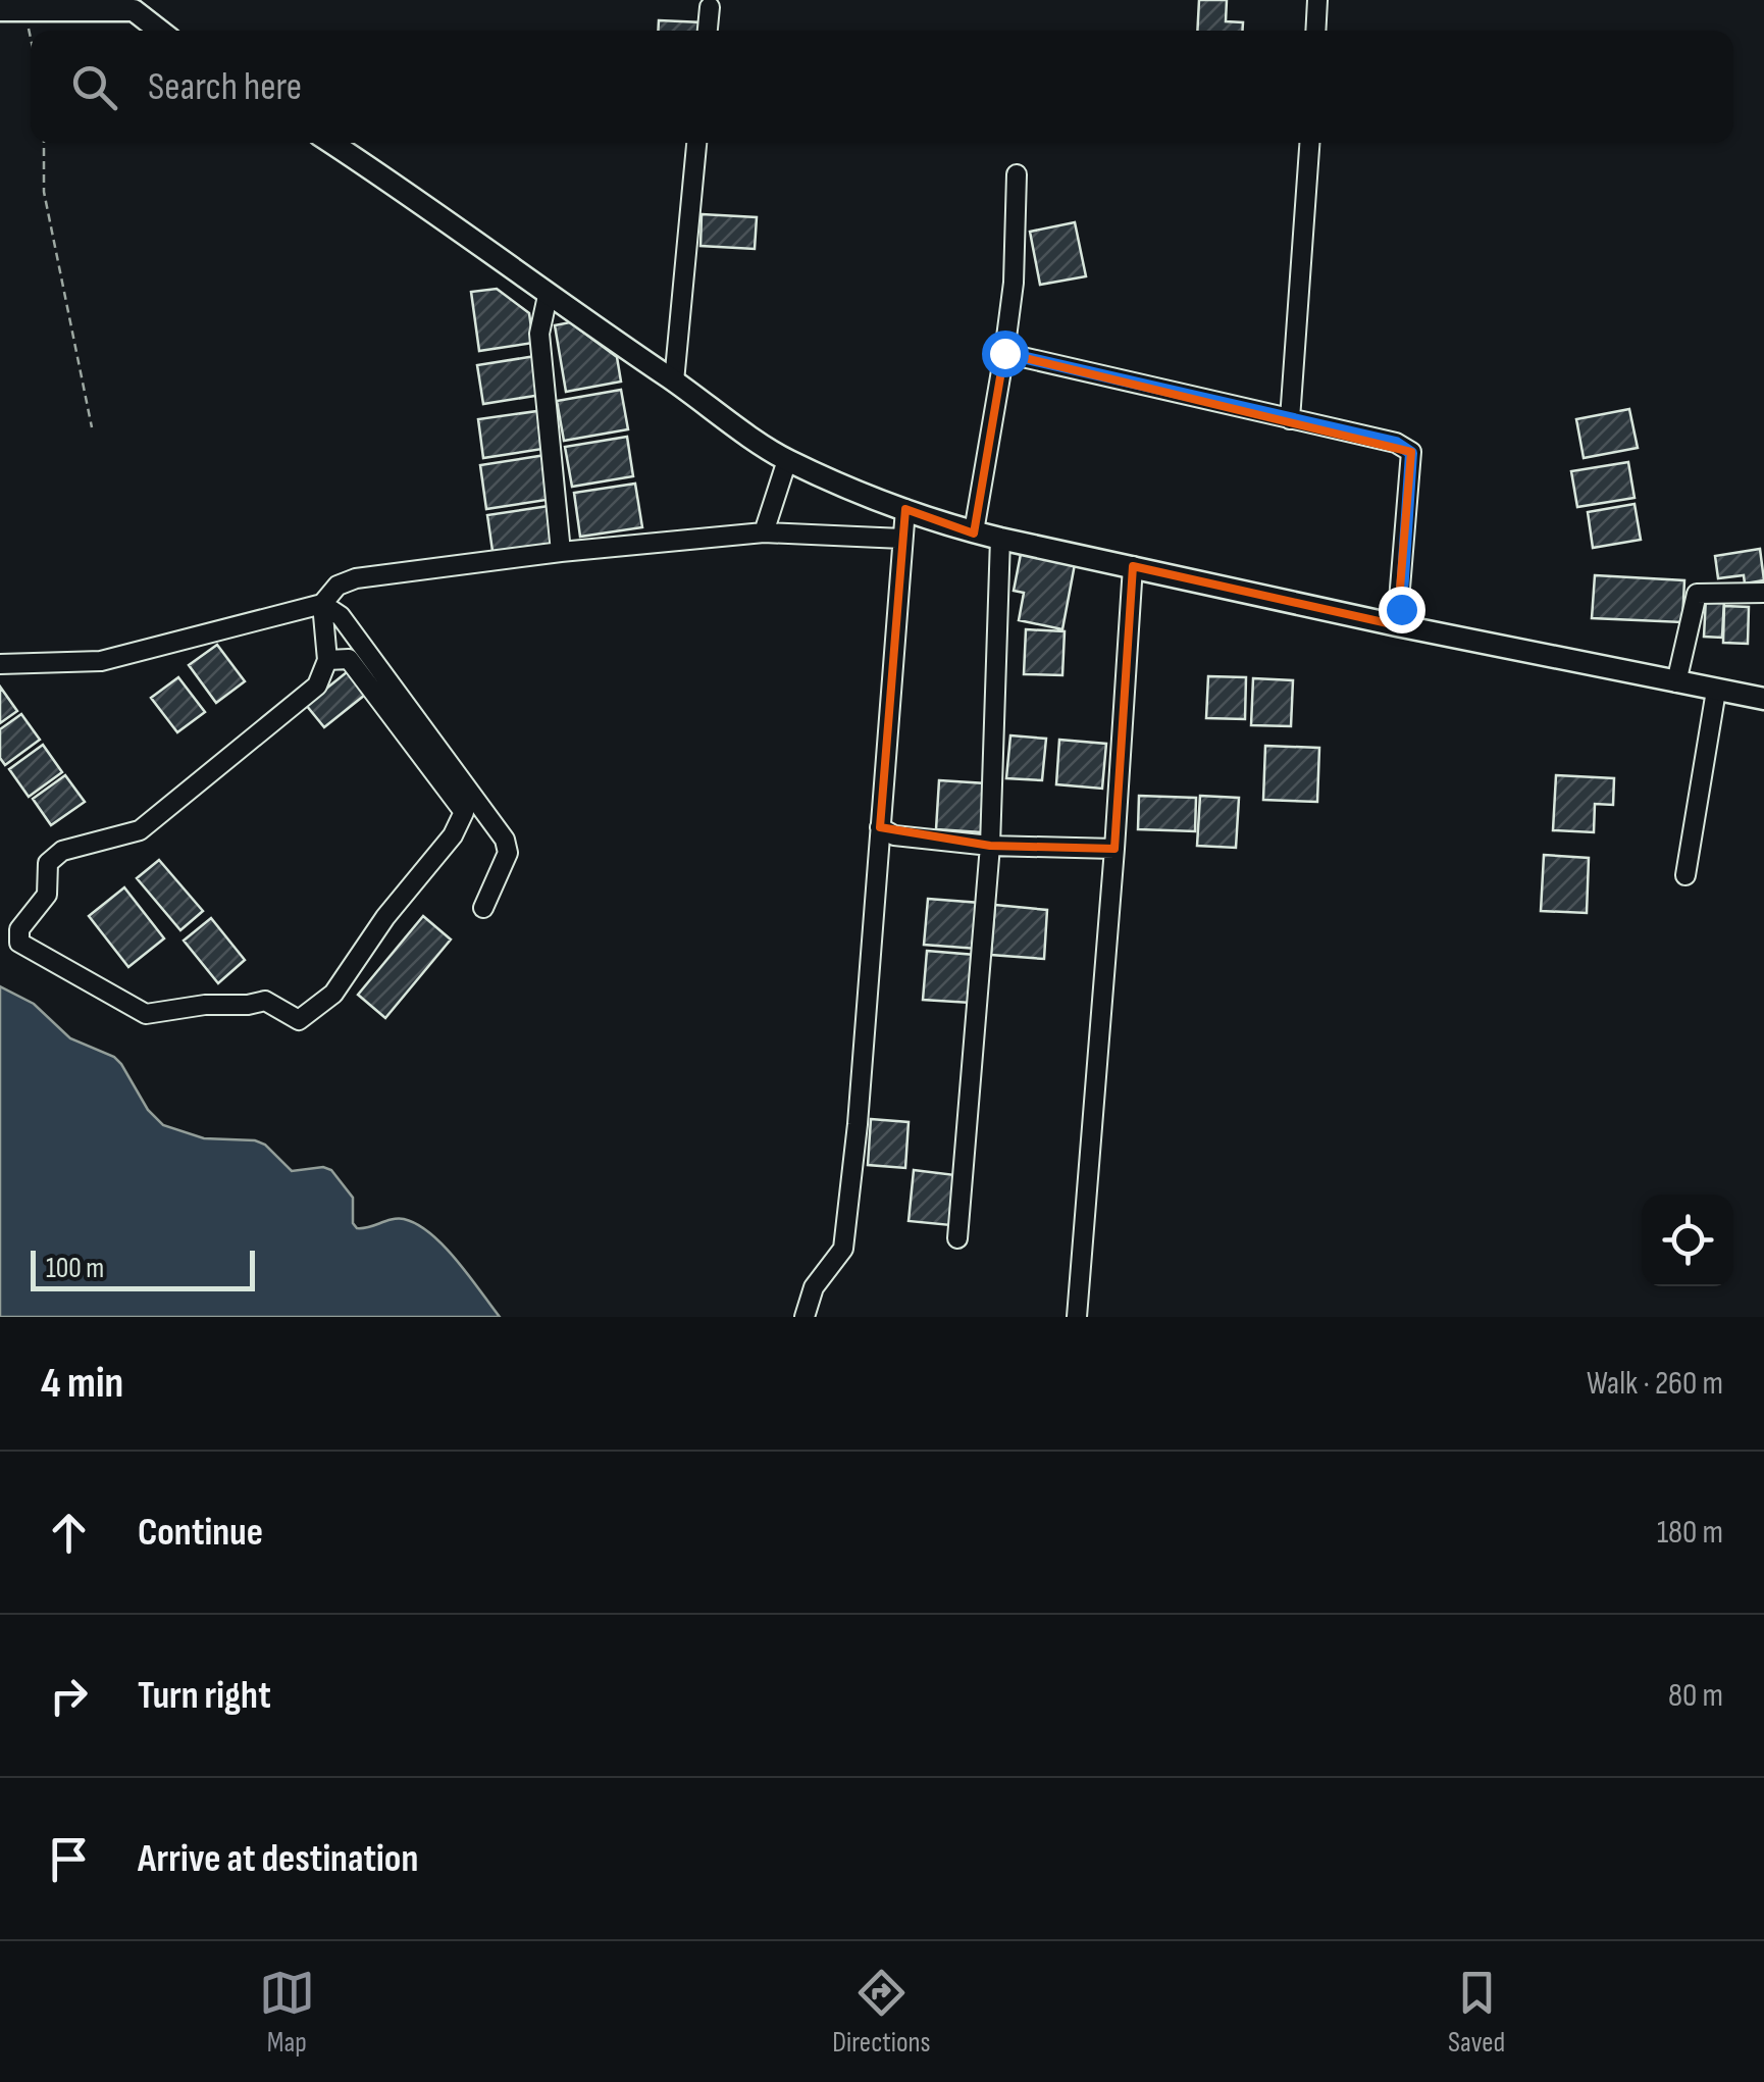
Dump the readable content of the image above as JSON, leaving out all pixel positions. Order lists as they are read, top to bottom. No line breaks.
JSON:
{"scale_bar":"100 m","page":{"search":"Search here","scale":"100 m","heading":["4 min","Walk · 260 m"],"list":[["Continue","180 m"],["Turn right","80 m"],"Arrive at destination"],"nav":["Map","Directions","Saved"]}}
